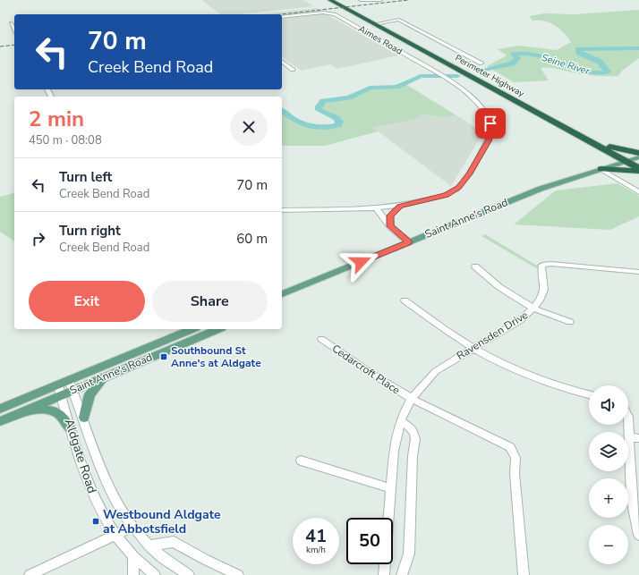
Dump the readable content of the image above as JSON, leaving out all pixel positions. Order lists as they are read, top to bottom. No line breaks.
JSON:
{"streets":{"highway":["Perimeter Highway"],"main road":["Saint Anne's Road"],"street":["Aimes Road","Ravensden Drive","Cedarcroft Place","Aldgate Road"]},"crossings":[["Perimeter Highway","Saint Anne's Road"],["Saint Anne's Road","Aldgate Road"],["Ravensden Drive","Cedarcroft Place"]],"water":["Seine River"],"places":{"transit":["Southbound St Anne's at Aldgate","Westbound Aldgate at Abbotsfield"]},"page":{"turn":["70 m","Creek Bend Road"],"heading":["2 min","450 m · 08:08"],"list":[{"name":"Turn left","note":"Creek Bend Road","value":"70 m"},{"name":"Turn right","note":"Creek Bend Road","value":"60 m"}],"buttons":["Exit","Share"],"map_buttons":["+","−"],"speed":"41 km/h","limit":"50"}}
